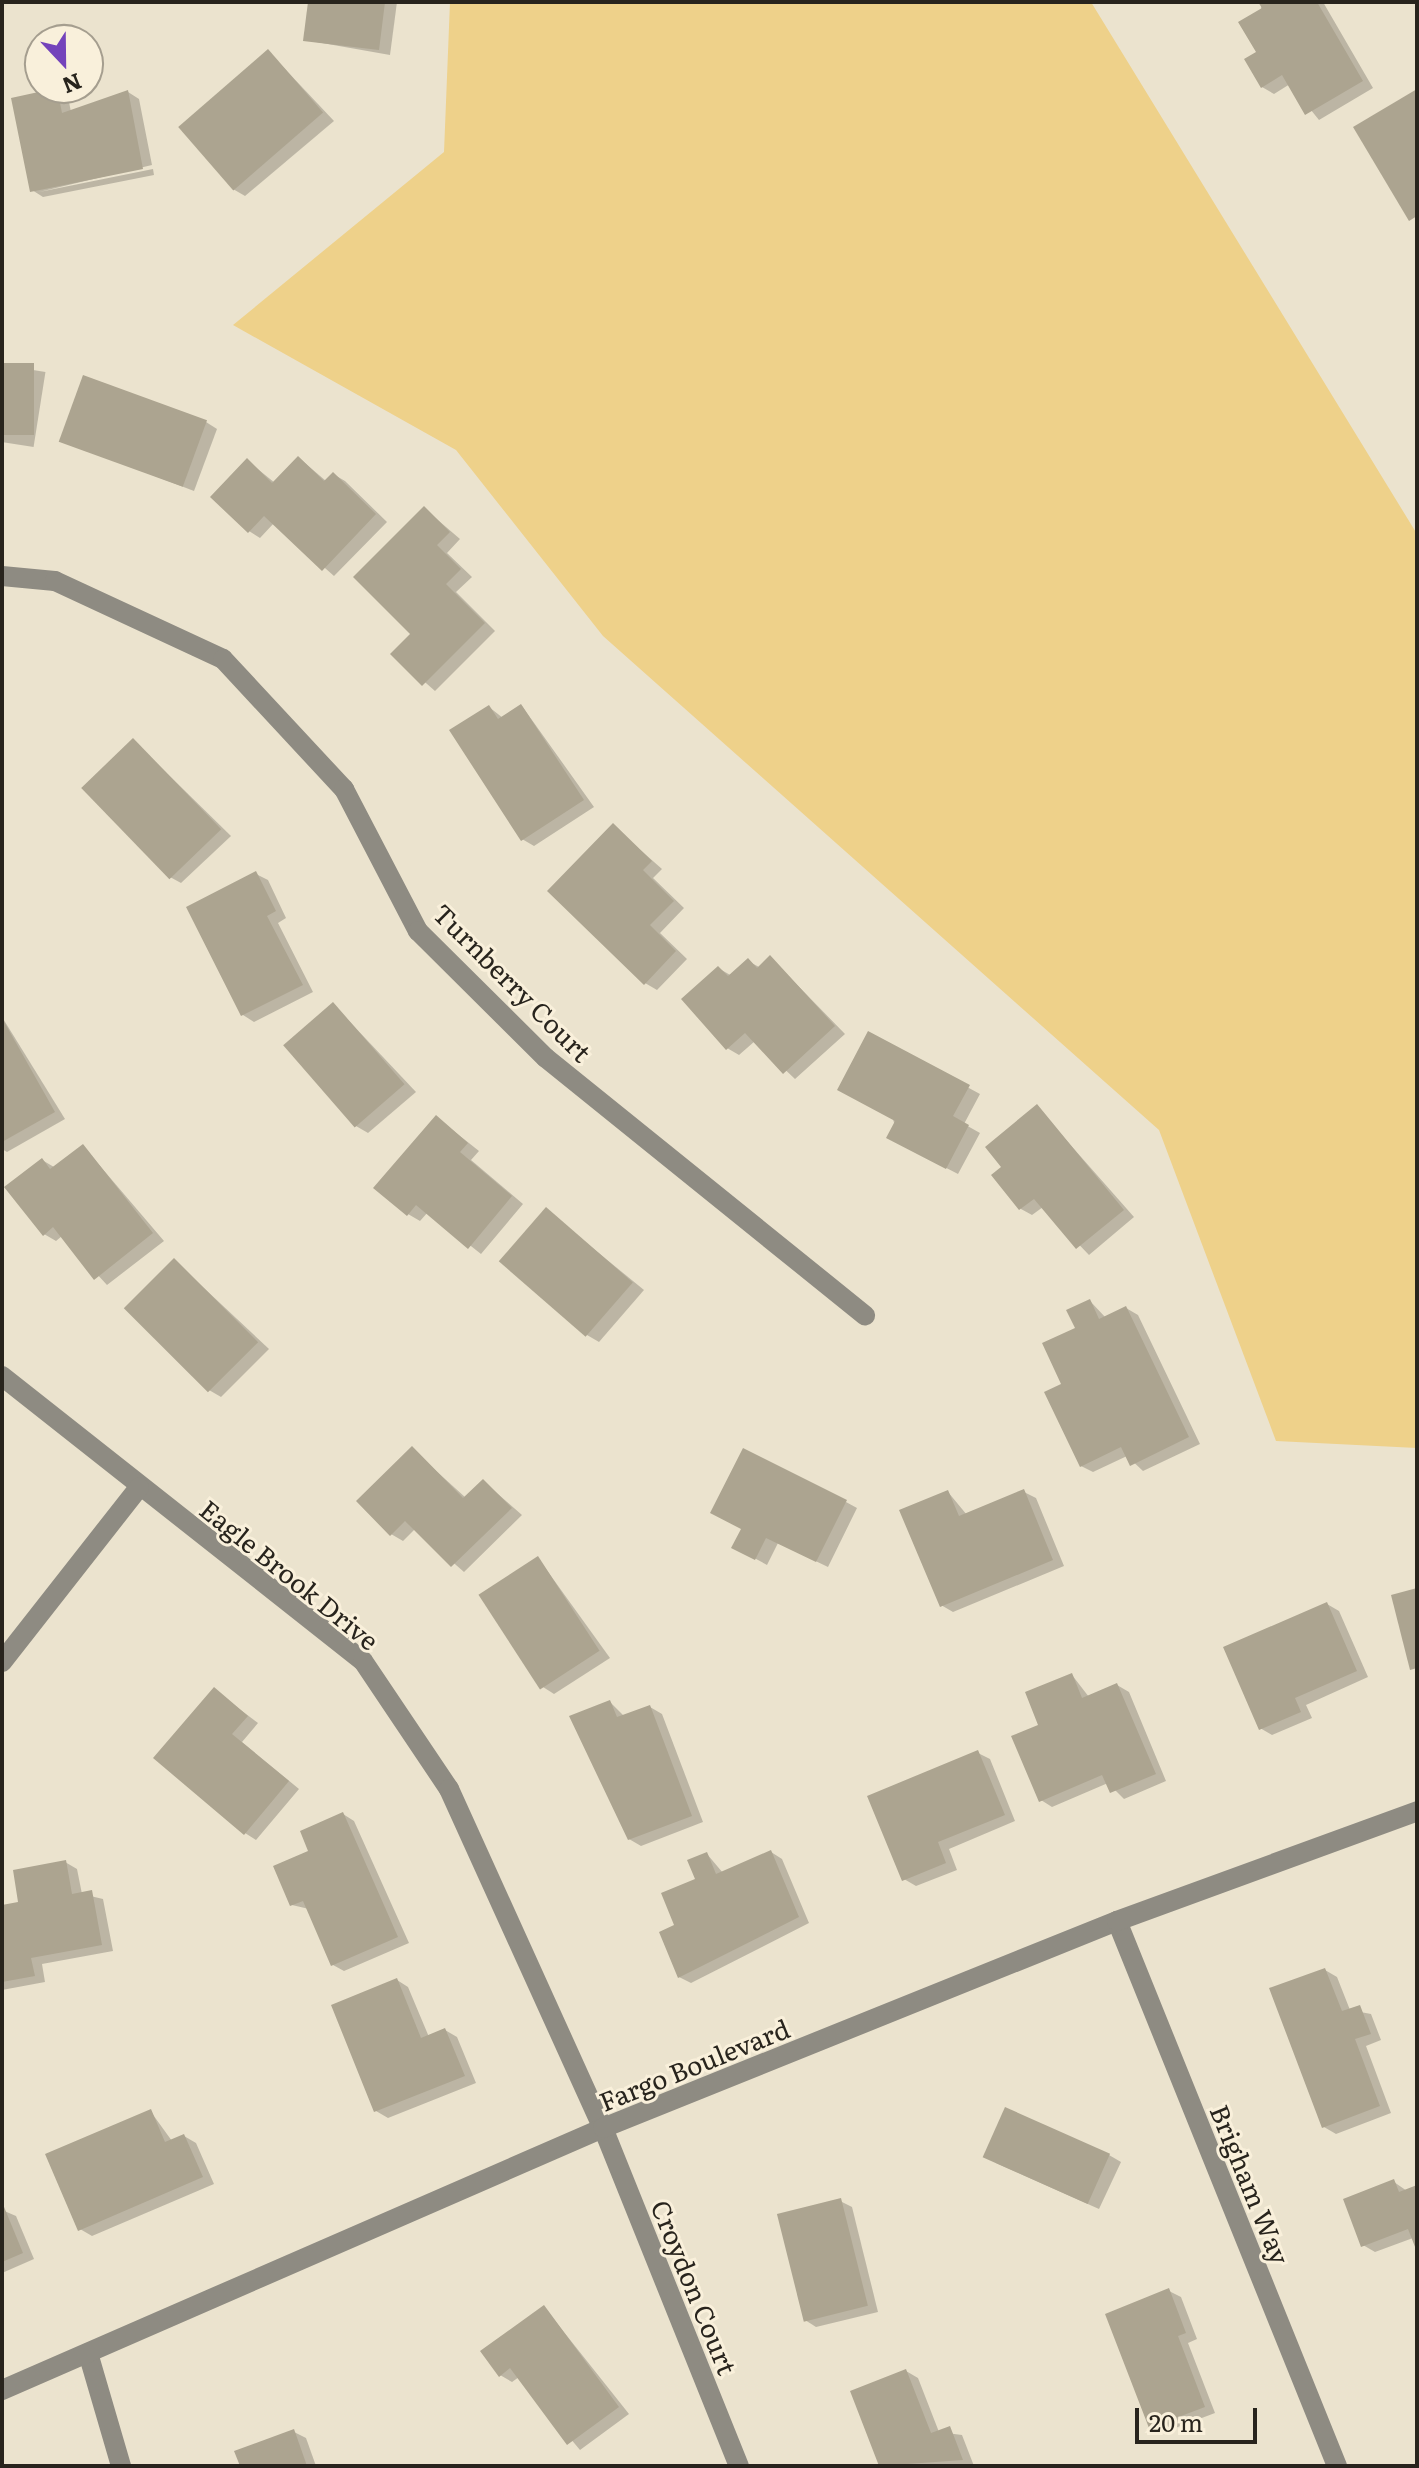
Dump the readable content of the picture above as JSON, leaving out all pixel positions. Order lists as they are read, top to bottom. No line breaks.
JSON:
{"streets":{"street":["Turnberry Court","Eagle Brook Drive","Fargo Boulevard","Brigham Way","Croydon Court"]},"crossings":[["Eagle Brook Drive","Fargo Boulevard"],["Eagle Brook Drive","Croydon Court"],["Fargo Boulevard","Brigham Way"],["Fargo Boulevard","Croydon Court"]],"scale_bar":"20 m","north":"bottom"}
